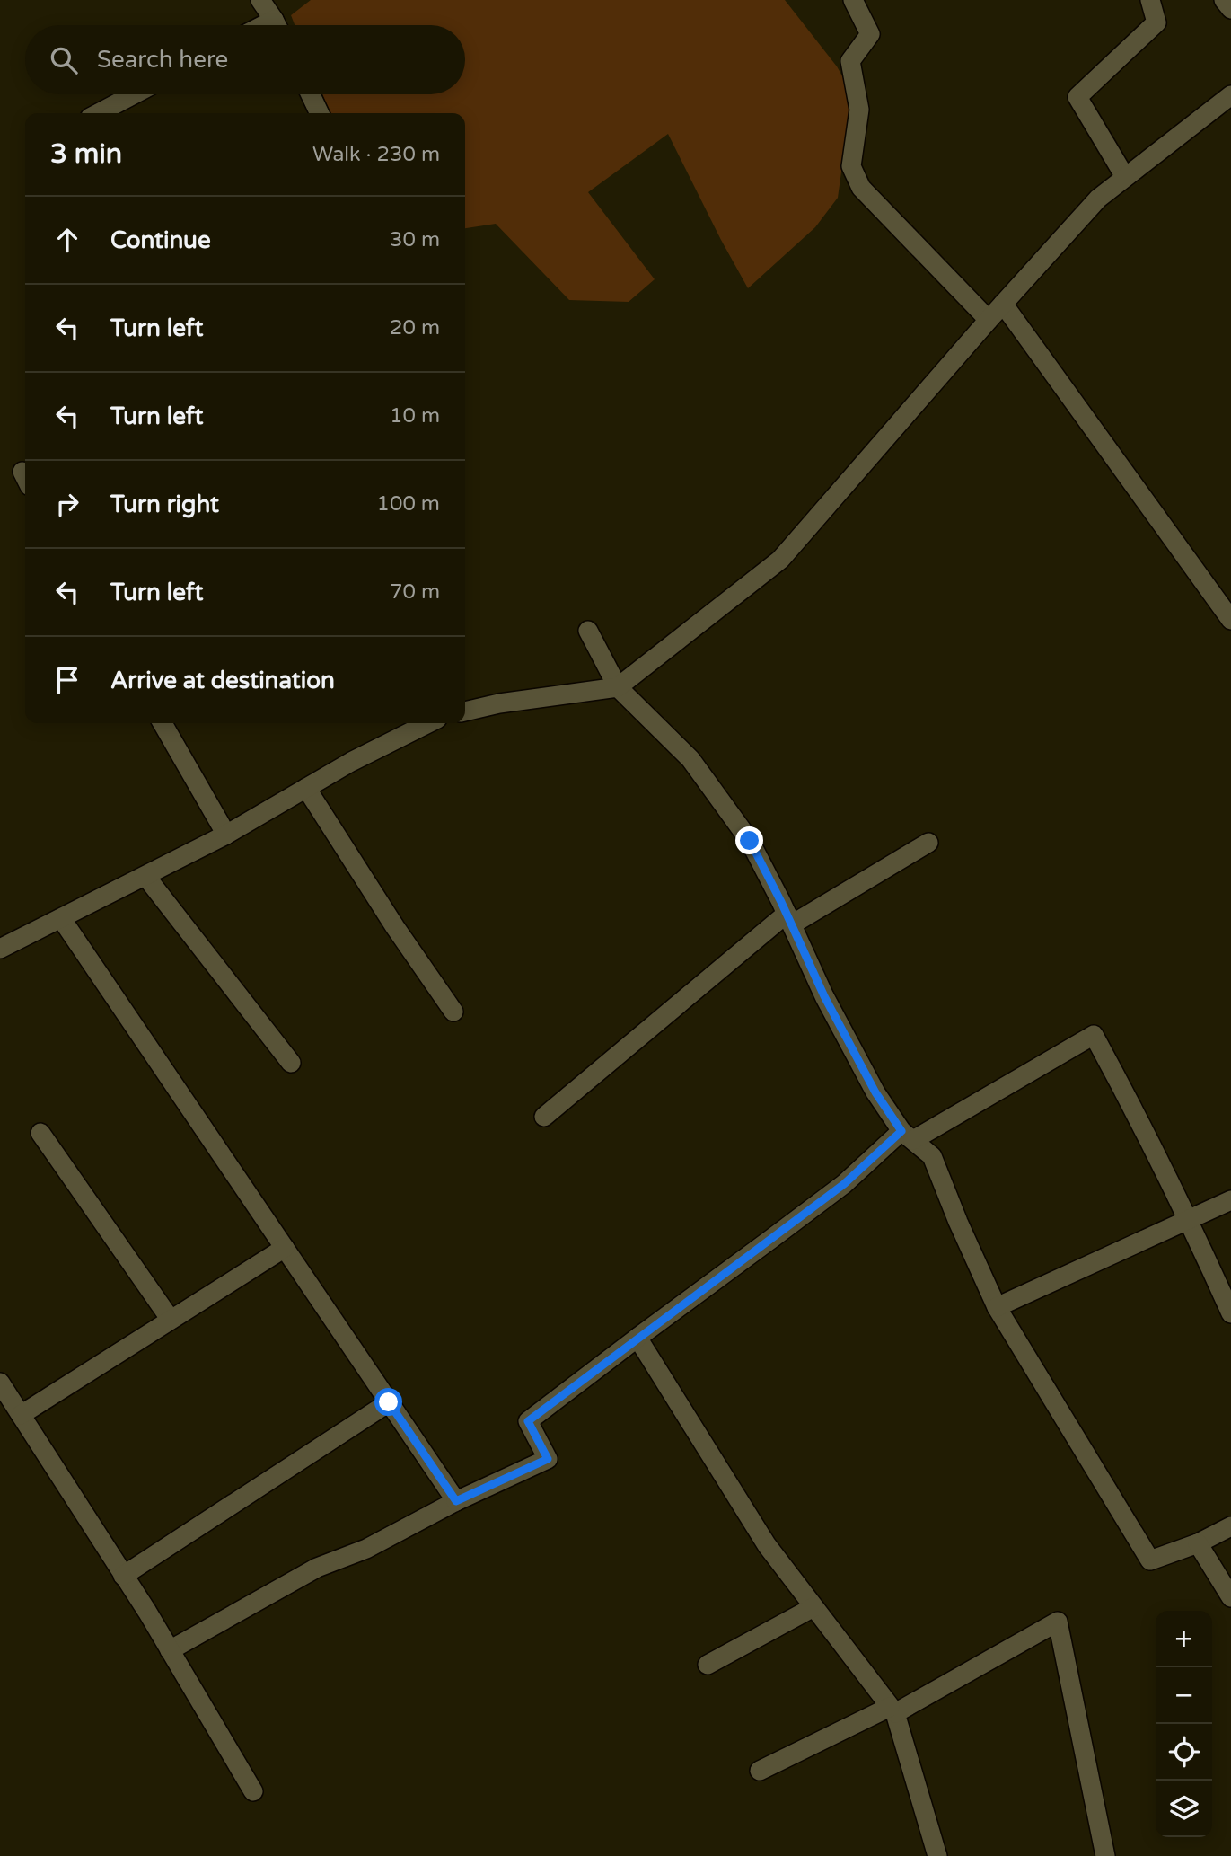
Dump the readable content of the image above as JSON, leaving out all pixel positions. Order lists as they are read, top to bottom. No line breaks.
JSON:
{"page":{"search":"Search here","heading":["3 min","Walk · 230 m"],"list":[["Continue","30 m"],["Turn left","20 m"],["Turn left","10 m"],["Turn right","100 m"],["Turn left","70 m"],"Arrive at destination"],"map_buttons":["+","−"]}}
